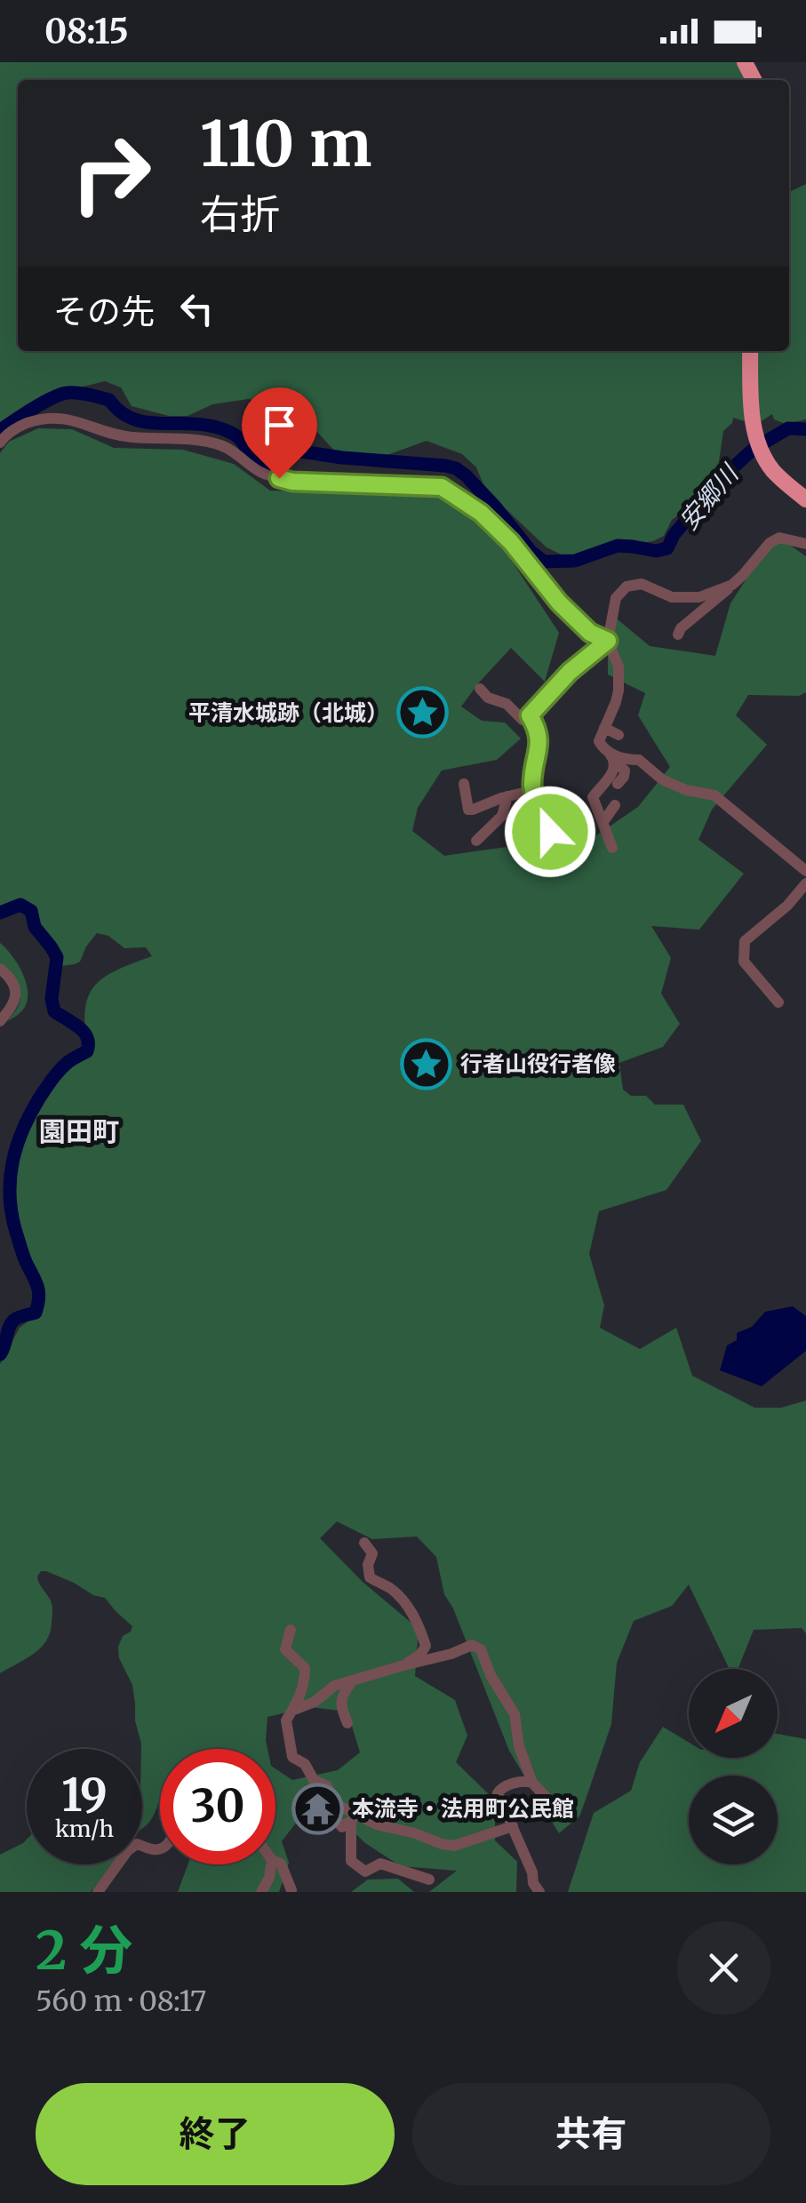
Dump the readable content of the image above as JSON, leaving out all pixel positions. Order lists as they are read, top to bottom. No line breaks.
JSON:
{"districts":["園田町"],"water":["安郷川"],"places":{"place":["平清水城跡（北城）","行者山役行者像"],"temple":["本流寺・法用町公民館"]},"north":"bottom left","page":{"status":"08:15","turn":["110 m","右折"],"then":"その先","speed":"19 km/h","limit":"30","heading":["2 分","560 m · 08:17"],"buttons":["終了","共有"]}}
